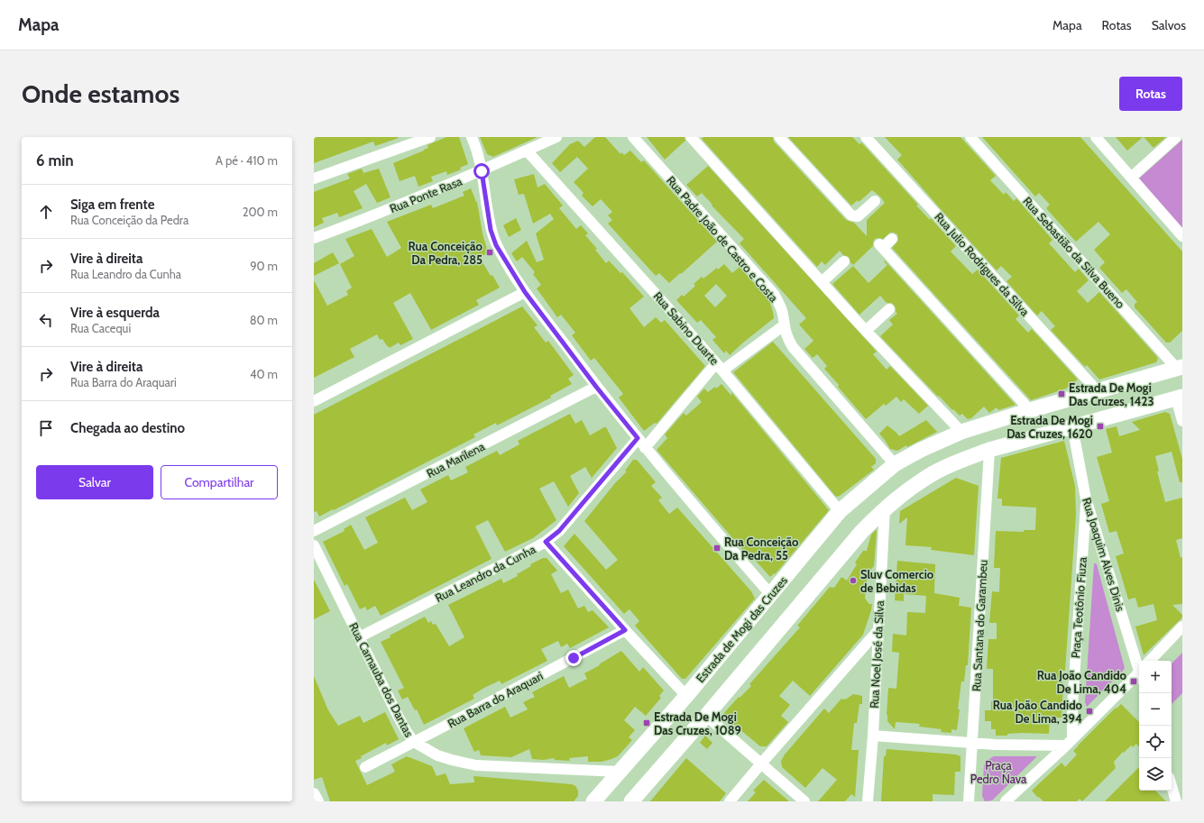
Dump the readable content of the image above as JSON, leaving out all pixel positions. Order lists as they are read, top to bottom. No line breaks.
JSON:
{"streets":{"main road":["Estrada de Mogi das Cruzes"],"street":["Rua Ponte Rasa","Rua Padre João de Castro e Costa","Rua Sebastião da Silva Bueno","Rua Julio Rodrigues da Silva","Rua Sabino Duarte","Rua Marilena","Rua Joaquim Alves Dinis","Rua Leandro da Cunha","Praça Teotônio Fiuza","Rua Santana do Garambeu","Rua Noel José da Silva","Rua Carnauba dos Dantas","Rua Barra do Araquari"]},"crossings":[["Rua Ponte Rasa","Rua Sabino Duarte"],["Rua Padre João de Castro e Costa","Estrada de Mogi das Cruzes"],["Rua Sebastião da Silva Bueno","Estrada de Mogi das Cruzes"],["Rua Julio Rodrigues da Silva","Estrada de Mogi das Cruzes"],["Rua Sabino Duarte","Estrada de Mogi das Cruzes"],["Rua Joaquim Alves Dinis","Praça Teotônio Fiuza"],["Rua Leandro da Cunha","Rua Carnauba dos Dantas"],["Estrada de Mogi das Cruzes","Rua Carnauba dos Dantas"],["Rua Carnauba dos Dantas","Rua Barra do Araquari"]],"parks":["Praça Pedro Nava"],"places":{"transit":["Rua Conceição Da Pedra, 285","Estrada De Mogi Das Cruzes, 1423","Estrada De Mogi Das Cruzes, 1620","Rua Conceição Da Pedra, 55","Rua João Candido De Lima, 404","Rua João Candido De Lima, 394","Estrada De Mogi Das Cruzes, 1089"],"other":["Sluv Comercio de Bebidas"]},"page":{"header":"Mapa","nav":["Mapa","Rotas","Salvos"],"buttons":["Rotas",["Salvar","Compartilhar"]],"title":"Onde estamos","heading":["6 min","A pé · 410 m"],"list":[["Siga em frente","Rua Conceição da Pedra","200 m"],["Vire à direita","Rua Leandro da Cunha","90 m"],["Vire à esquerda","Rua Cacequi","80 m"],["Vire à direita","Rua Barra do Araquari","40 m"],"Chegada ao destino"],"map_buttons":["+","−"]}}
